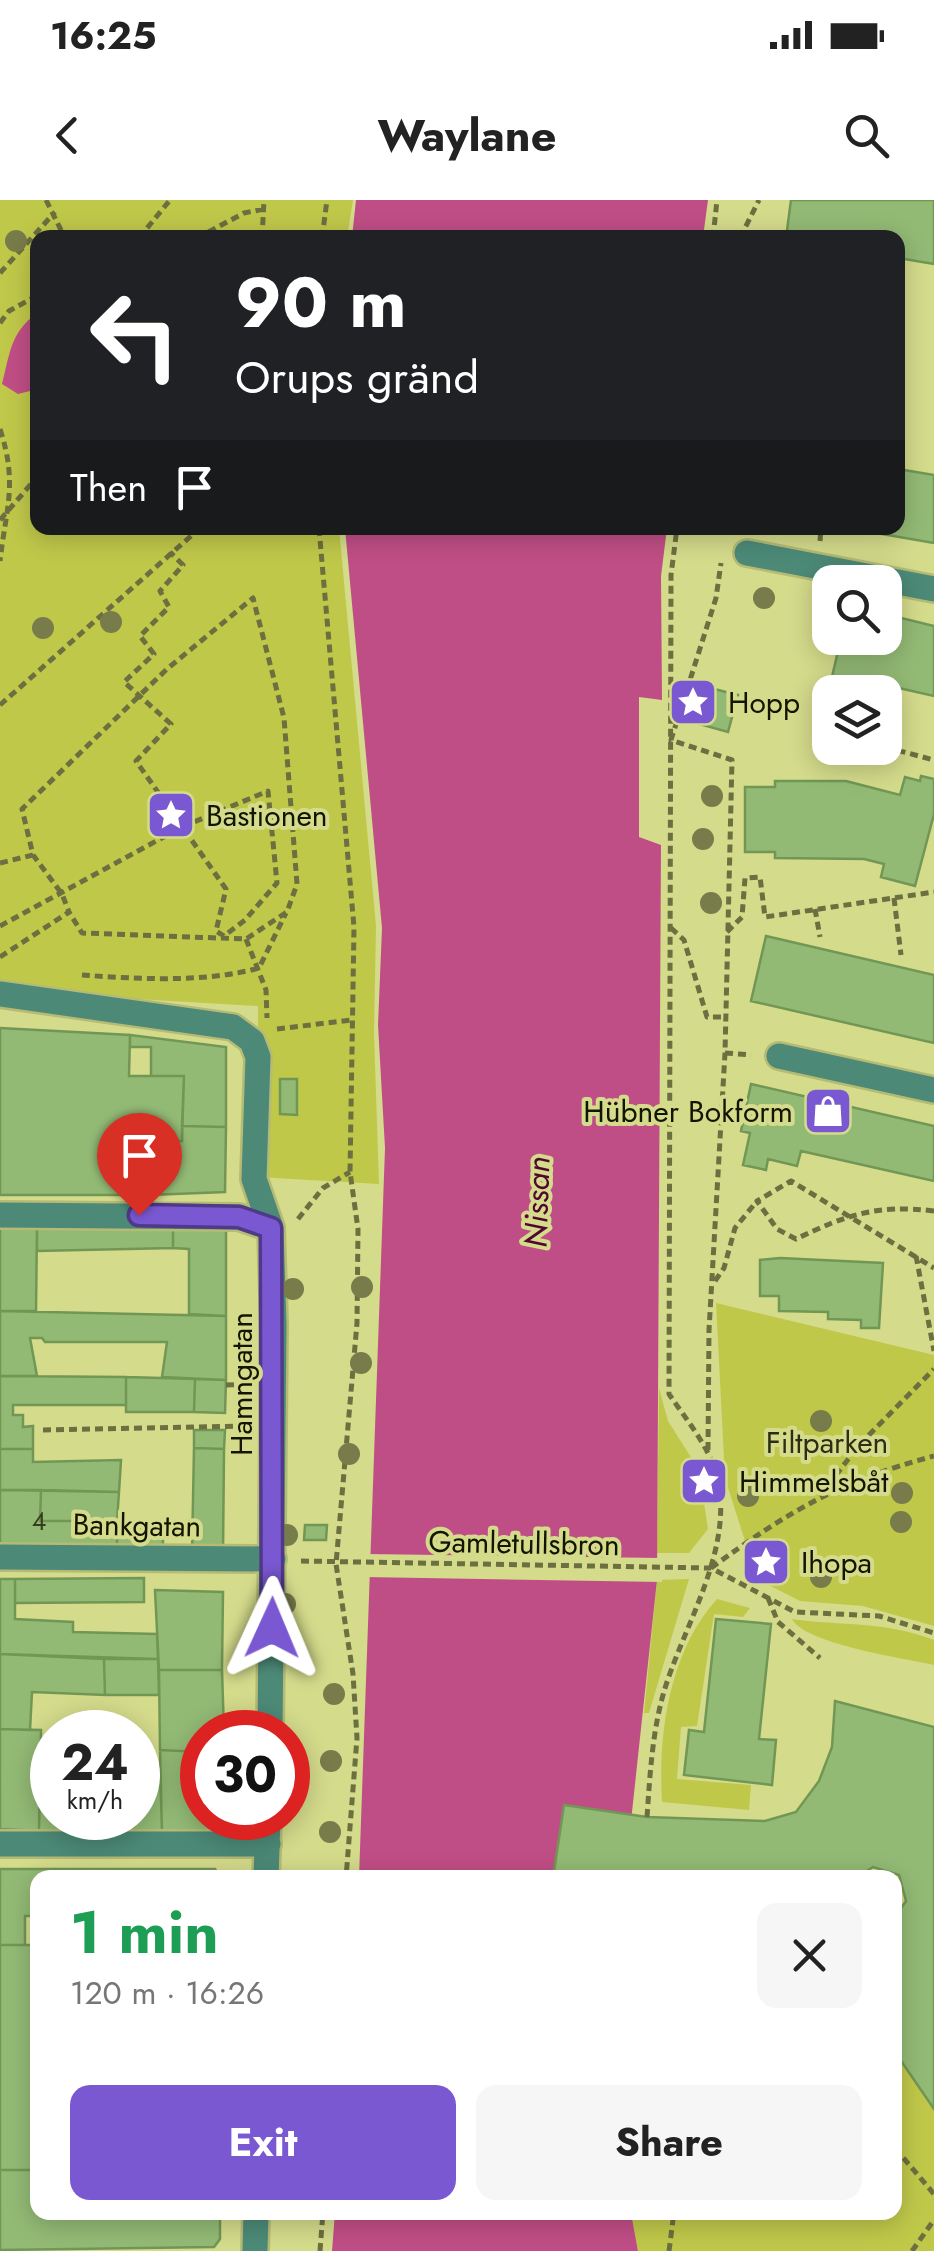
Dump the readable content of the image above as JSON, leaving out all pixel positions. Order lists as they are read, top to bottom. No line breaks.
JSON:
{"streets":{"street":["Hamngatan","Bankgatan"],"path":["Gamletullsbron"]},"crossings":[["Hamngatan","Bankgatan"],["Hamngatan","Gamletullsbron"],["Bankgatan","Gamletullsbron"]],"water":["Nissan"],"parks":["Filtparken"],"places":{"place":["Hopp","Bastionen","Himmelsbåt","Ihopa"],"shop":["Hübner Bokform"]},"house_numbers":["4"],"page":{"status":"16:25","header":"Waylane","turn":["90 m","Orups gränd"],"then":"Then","speed":"24 km/h","limit":"30","heading":["1 min","120 m · 16:26"],"buttons":["Exit","Share"]}}
